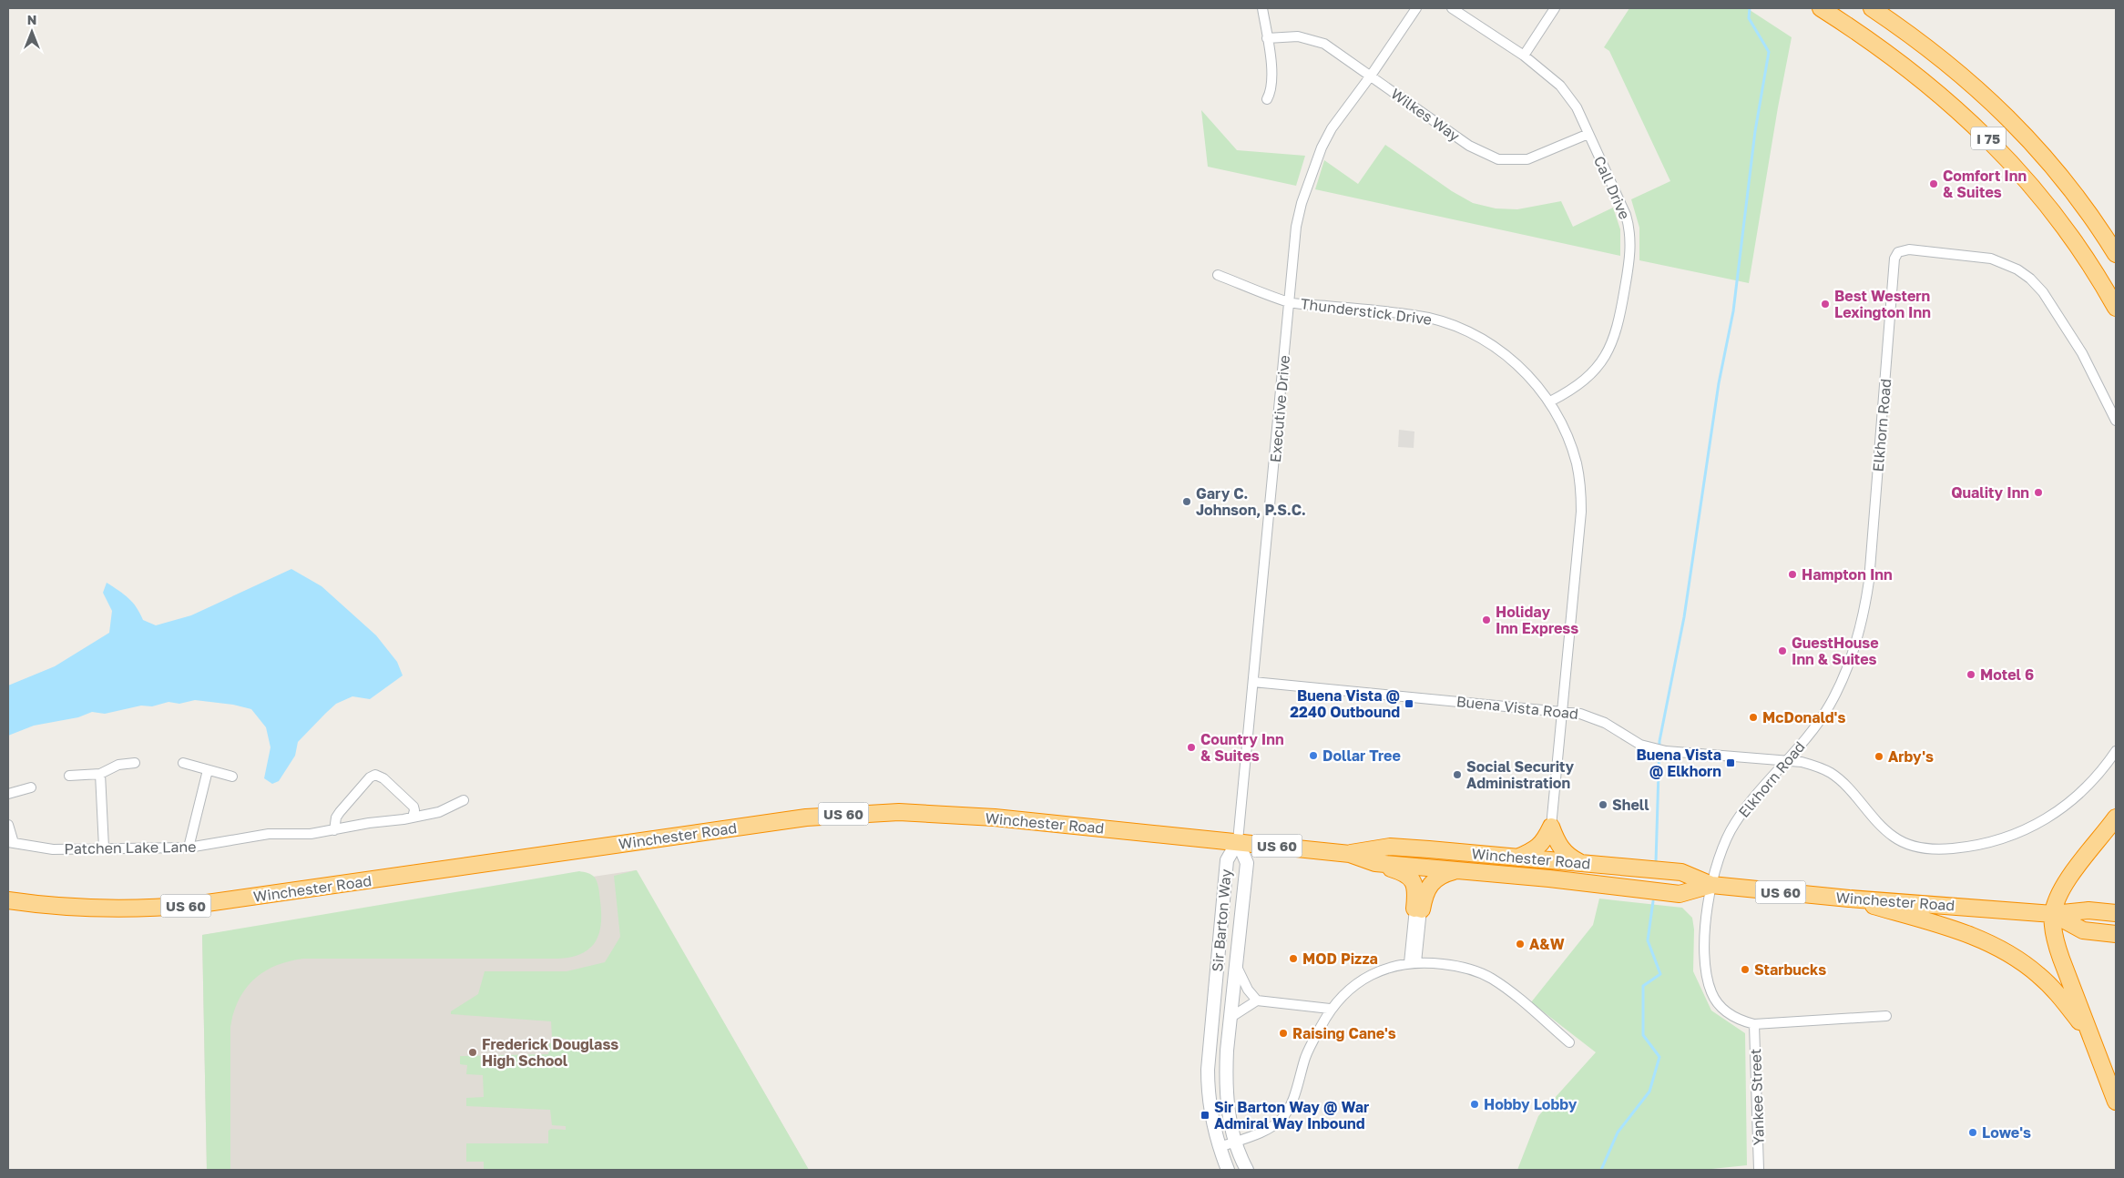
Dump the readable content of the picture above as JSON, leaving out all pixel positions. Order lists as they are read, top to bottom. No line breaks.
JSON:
{"streets":{"highway":["I 75","US 60","Winchester Road"],"main road":["Sir Barton Way"],"street":["Wilkes Way","Call Drive","Thunderstick Drive","Executive Drive","Elkhorn Road","Buena Vista Road","Patchen Lake Lane","Yankee Street"]},"crossings":[["Wilkes Way","Call Drive"],["Wilkes Way","Executive Drive"],["Call Drive","Thunderstick Drive"],["Thunderstick Drive","Executive Drive"],["Thunderstick Drive","Buena Vista Road"],["Executive Drive","Buena Vista Road"],["Executive Drive","Winchester Road"],["Executive Drive","Sir Barton Way"],["Elkhorn Road","Buena Vista Road"],["Elkhorn Road","Winchester Road"],["Elkhorn Road","Yankee Street"],["Winchester Road","Sir Barton Way"]],"places":{"other":["Comfort Inn & Suites","Best Western Lexington Inn","Quality Inn","Gary C. Johnson, P.S.C.","Hampton Inn","Holiday Inn Express","GuestHouse Inn & Suites","Motel 6","McDonald's","Country Inn & Suites","Dollar Tree","Arby's","Social Security Administration","Shell","A&W","MOD Pizza","Starbucks","Raising Cane's","Frederick Douglass High School","Hobby Lobby","Lowe's"],"transit":["Buena Vista @ 2240 Outbound","Buena Vista @ Elkhorn","Sir Barton Way @ War Admiral Way Inbound"]},"north":"top"}
